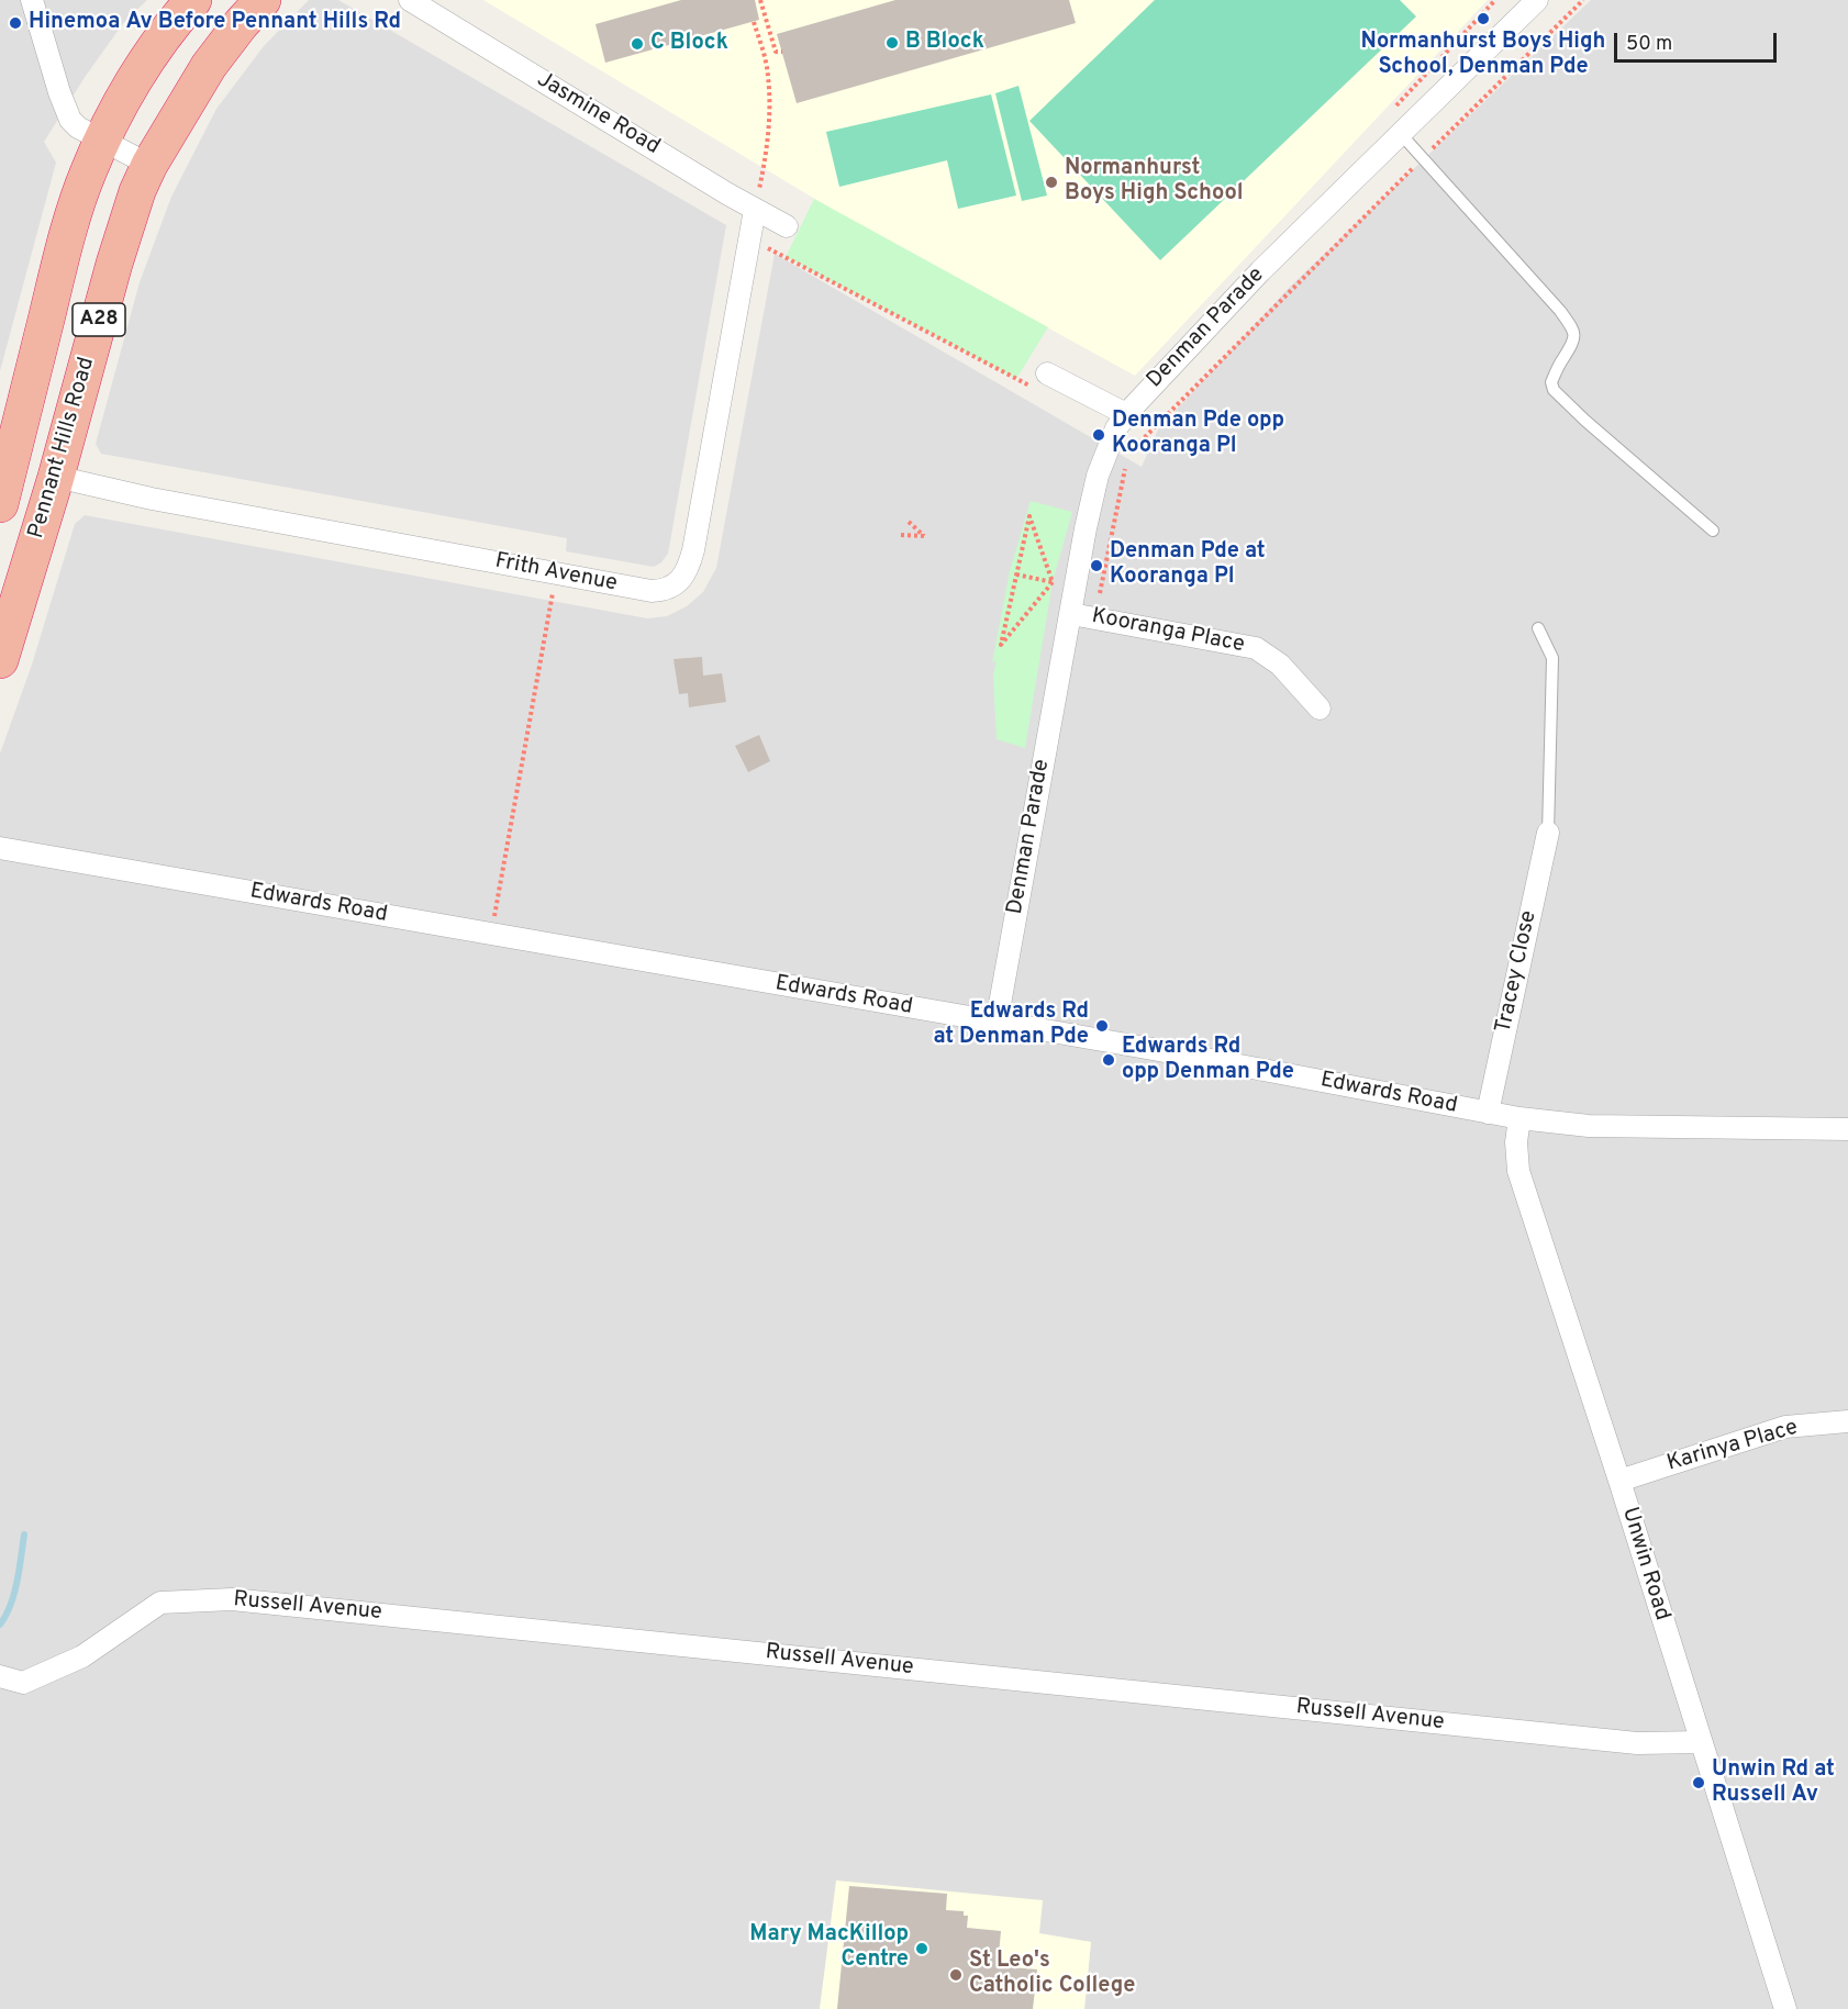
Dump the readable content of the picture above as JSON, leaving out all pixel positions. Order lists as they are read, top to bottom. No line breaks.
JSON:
{"streets":{"highway":["A28","Pennant Hills Road"],"street":["Jasmine Road","Denman Parade","Frith Avenue","Kooranga Place","Edwards Road","Tracey Close","Karinya Place","Unwin Road","Russell Avenue"]},"crossings":[["Jasmine Road","Frith Avenue"],["Denman Parade","Kooranga Place"],["Denman Parade","Edwards Road"],["Pennant Hills Road","Frith Avenue"],["Edwards Road","Tracey Close"],["Edwards Road","Unwin Road"],["Karinya Place","Unwin Road"],["Unwin Road","Russell Avenue"]],"places":["Normanhurst Boys High School, Denman Pde","Hinemoa Av Before Pennant Hills Rd","B Block","C Block","Normanhurst Boys High School","Denman Pde opp Kooranga Pl","Denman Pde at Kooranga Pl","Edwards Rd at Denman Pde","Edwards Rd opp Denman Pde","Unwin Rd at Russell Av","Mary MacKillop Centre","St Leo's Catholic College"],"scale_bar":"50 m"}
